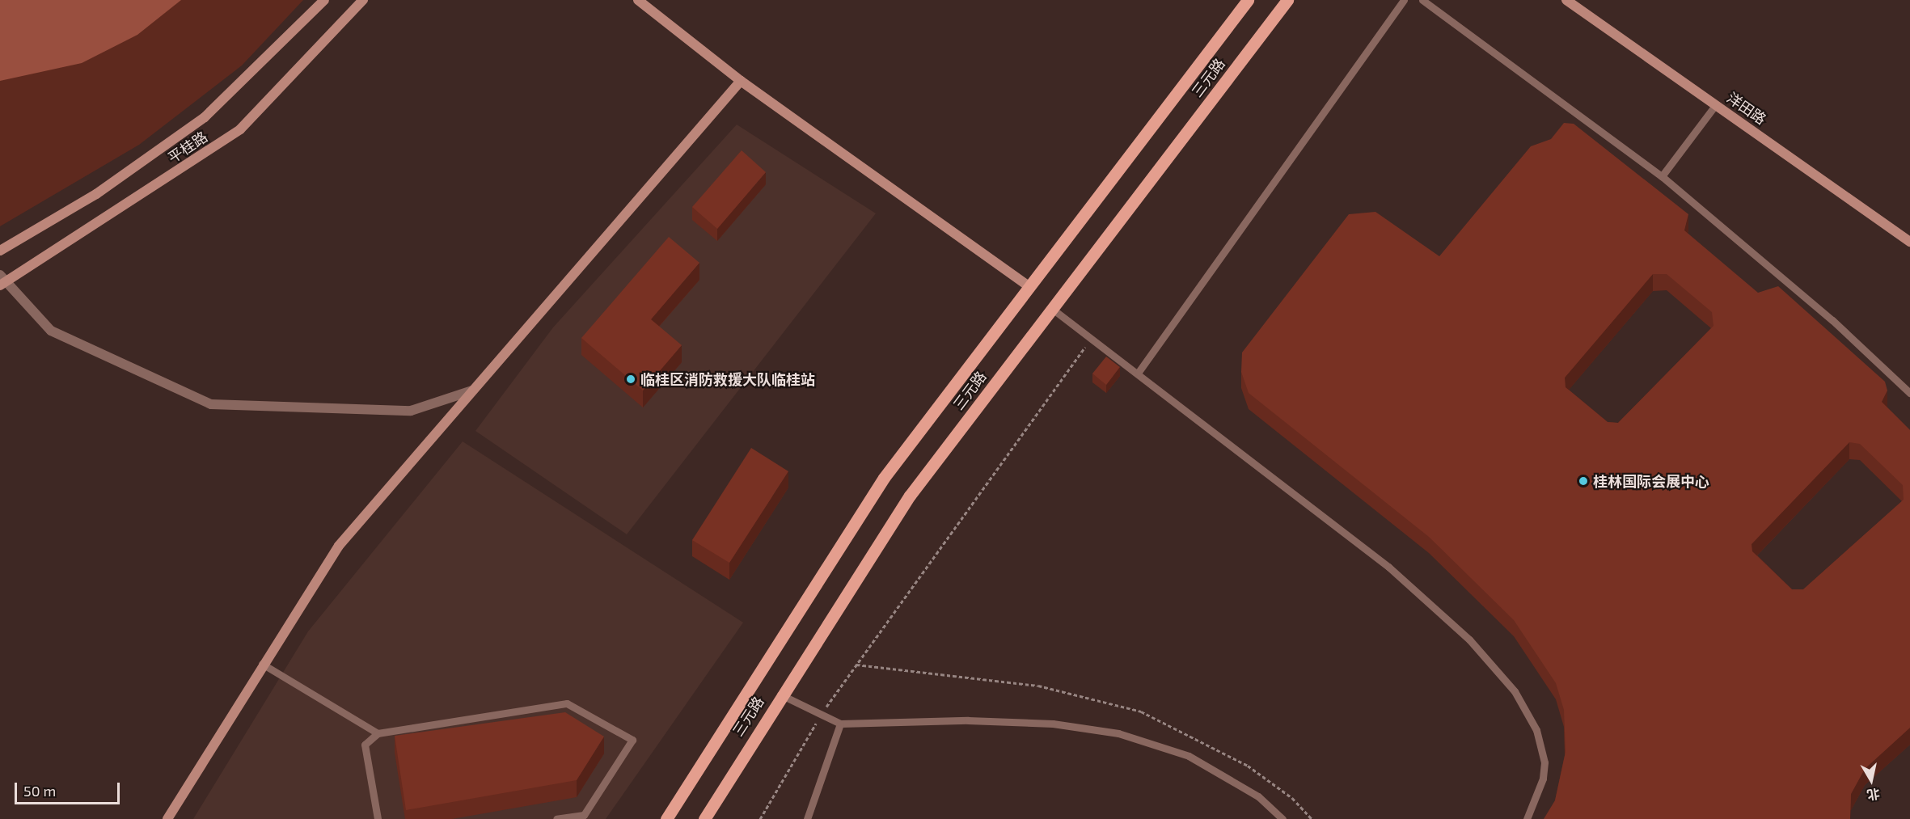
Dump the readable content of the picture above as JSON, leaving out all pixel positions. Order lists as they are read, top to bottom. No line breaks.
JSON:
{"streets":{"main road":["三元路"],"street":["洋田路","平桂路"]},"places":["临桂区消防救援大队临桂站","桂林国际会展中心"],"scale_bar":"50 m","north":"bottom"}
